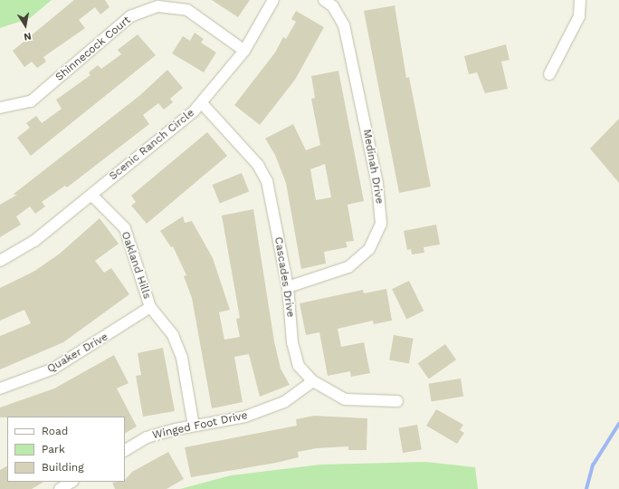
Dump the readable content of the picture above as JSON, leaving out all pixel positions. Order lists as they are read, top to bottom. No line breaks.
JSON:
{"streets":{"street":["Shinnecock Court","Scenic Ranch Circle","Medinah Drive","Oakland Hills","Cascades Drive","Quaker Drive","Winged Foot Drive"]},"crossings":[["Shinnecock Court","Scenic Ranch Circle"],["Scenic Ranch Circle","Oakland Hills"],["Scenic Ranch Circle","Cascades Drive"],["Medinah Drive","Cascades Drive"],["Oakland Hills","Quaker Drive"],["Oakland Hills","Winged Foot Drive"],["Cascades Drive","Winged Foot Drive"]],"legend":["Road","Park","Building"],"north":"bottom"}
